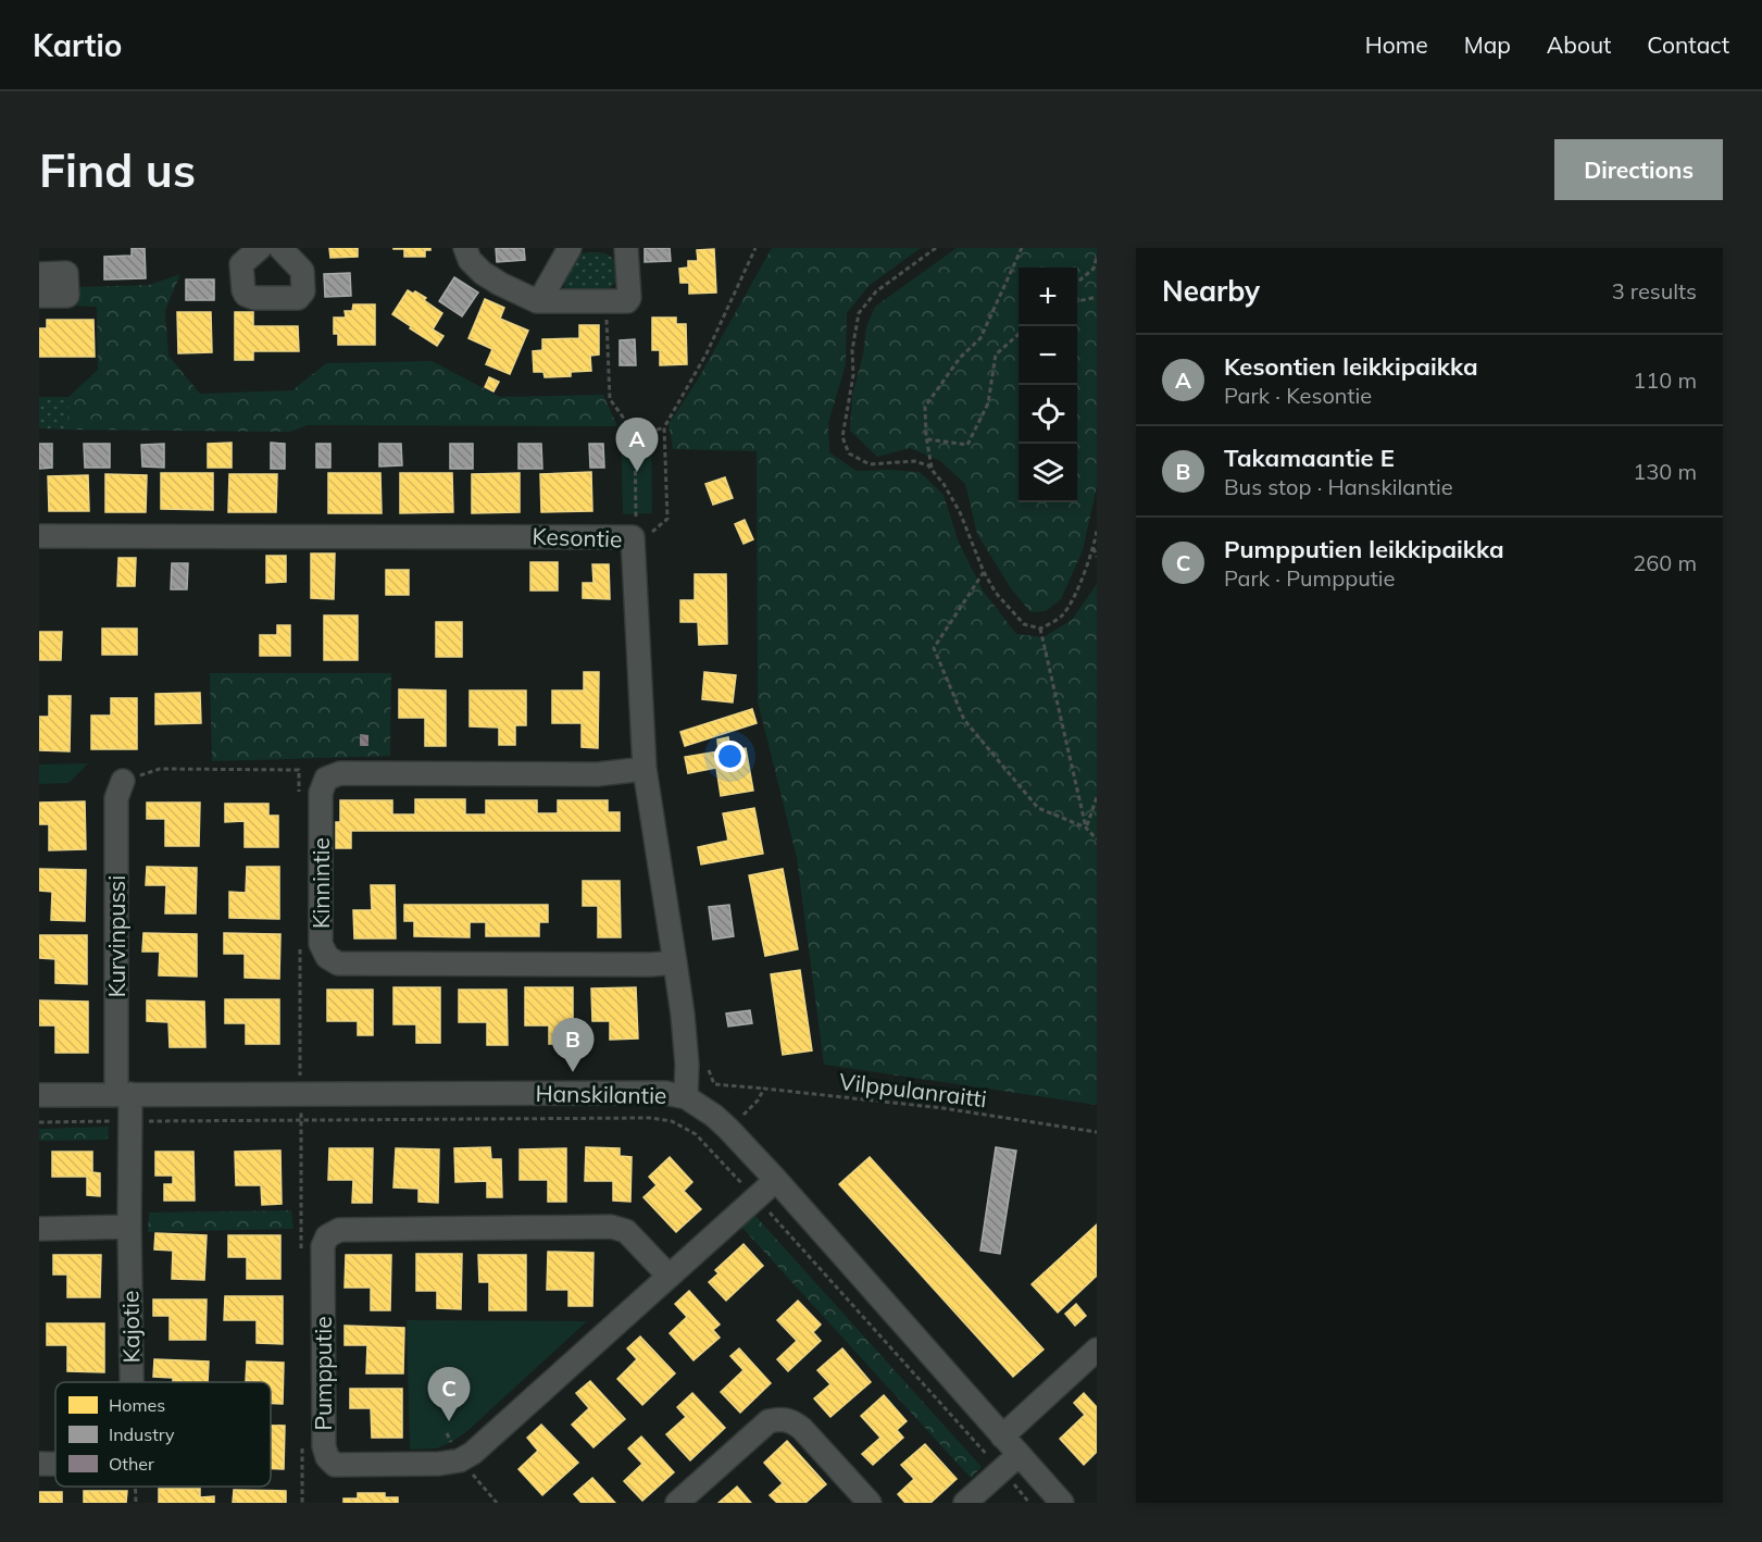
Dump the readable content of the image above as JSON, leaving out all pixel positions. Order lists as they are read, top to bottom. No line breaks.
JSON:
{"streets":{"street":["Kesontie","Kinnintie","Kurvinpussi","Hanskilantie","Kajotie","Pumpputie"],"path":["Vilppulanraitti"]},"crossings":[["Kesontie","Kinnintie"],["Kesontie","Hanskilantie"],["Kurvinpussi","Hanskilantie"],["Kurvinpussi","Kajotie"],["Hanskilantie","Kajotie"]],"legend":["Homes","Industry","Other"],"page":{"header":"Kartio","nav":["Home","Map","About","Contact"],"buttons":"Directions","title":"Find us","heading":["Nearby","3 results"],"map_buttons":["+","−"],"list":[{"mark":"A","name":"Kesontien leikkipaikka","note":"Park · Kesontie","value":"110 m"},{"mark":"B","name":"Takamaantie E","note":"Bus stop · Hanskilantie","value":"130 m"},{"mark":"C","name":"Pumpputien leikkipaikka","note":"Park · Pumpputie","value":"260 m"}],"pins":["A","B","C"]}}
